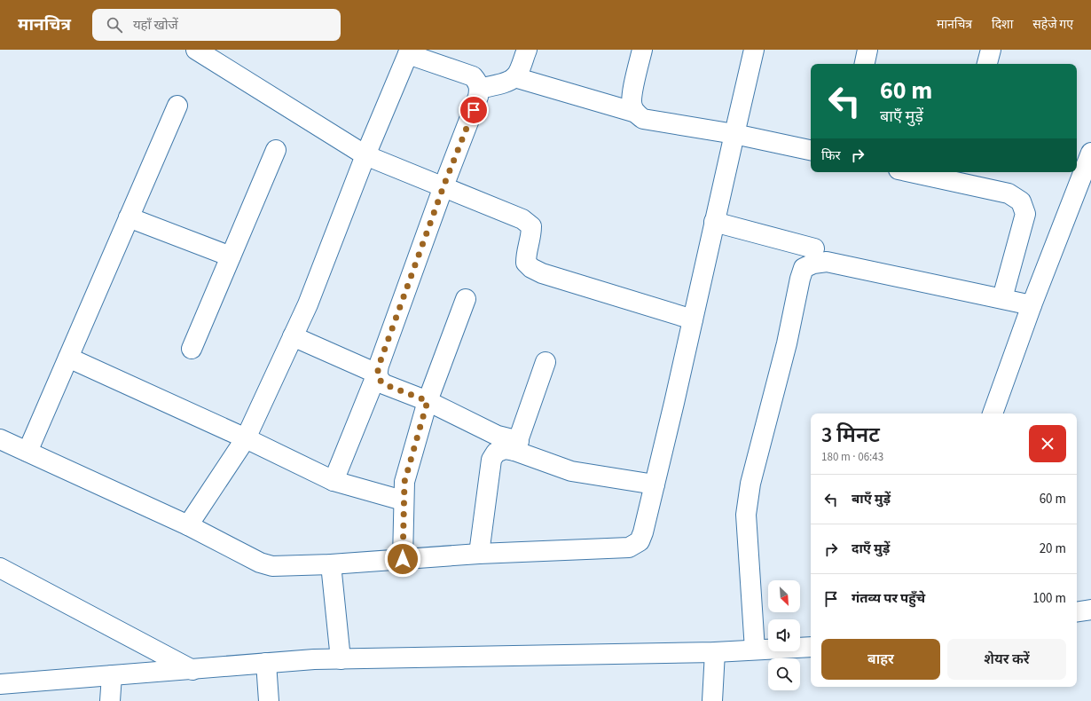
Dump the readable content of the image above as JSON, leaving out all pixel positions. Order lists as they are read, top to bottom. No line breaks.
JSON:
{"north":"bottom right","page":{"header":"मानचित्र","search":"यहाँ खोजें","nav":["मानचित्र","दिशा","सहेजे गए"],"turn":["60 m","बाएँ मुड़ें"],"then":"फिर","heading":["3 मिनट","180 m · 06:43"],"list":[{"name":"बाएँ मुड़ें","value":"60 m"},{"name":"दाएँ मुड़ें","value":"20 m"},{"name":"गंतव्य पर पहुँचे","value":"100 m"}],"buttons":["बाहर","शेयर करें"]}}
